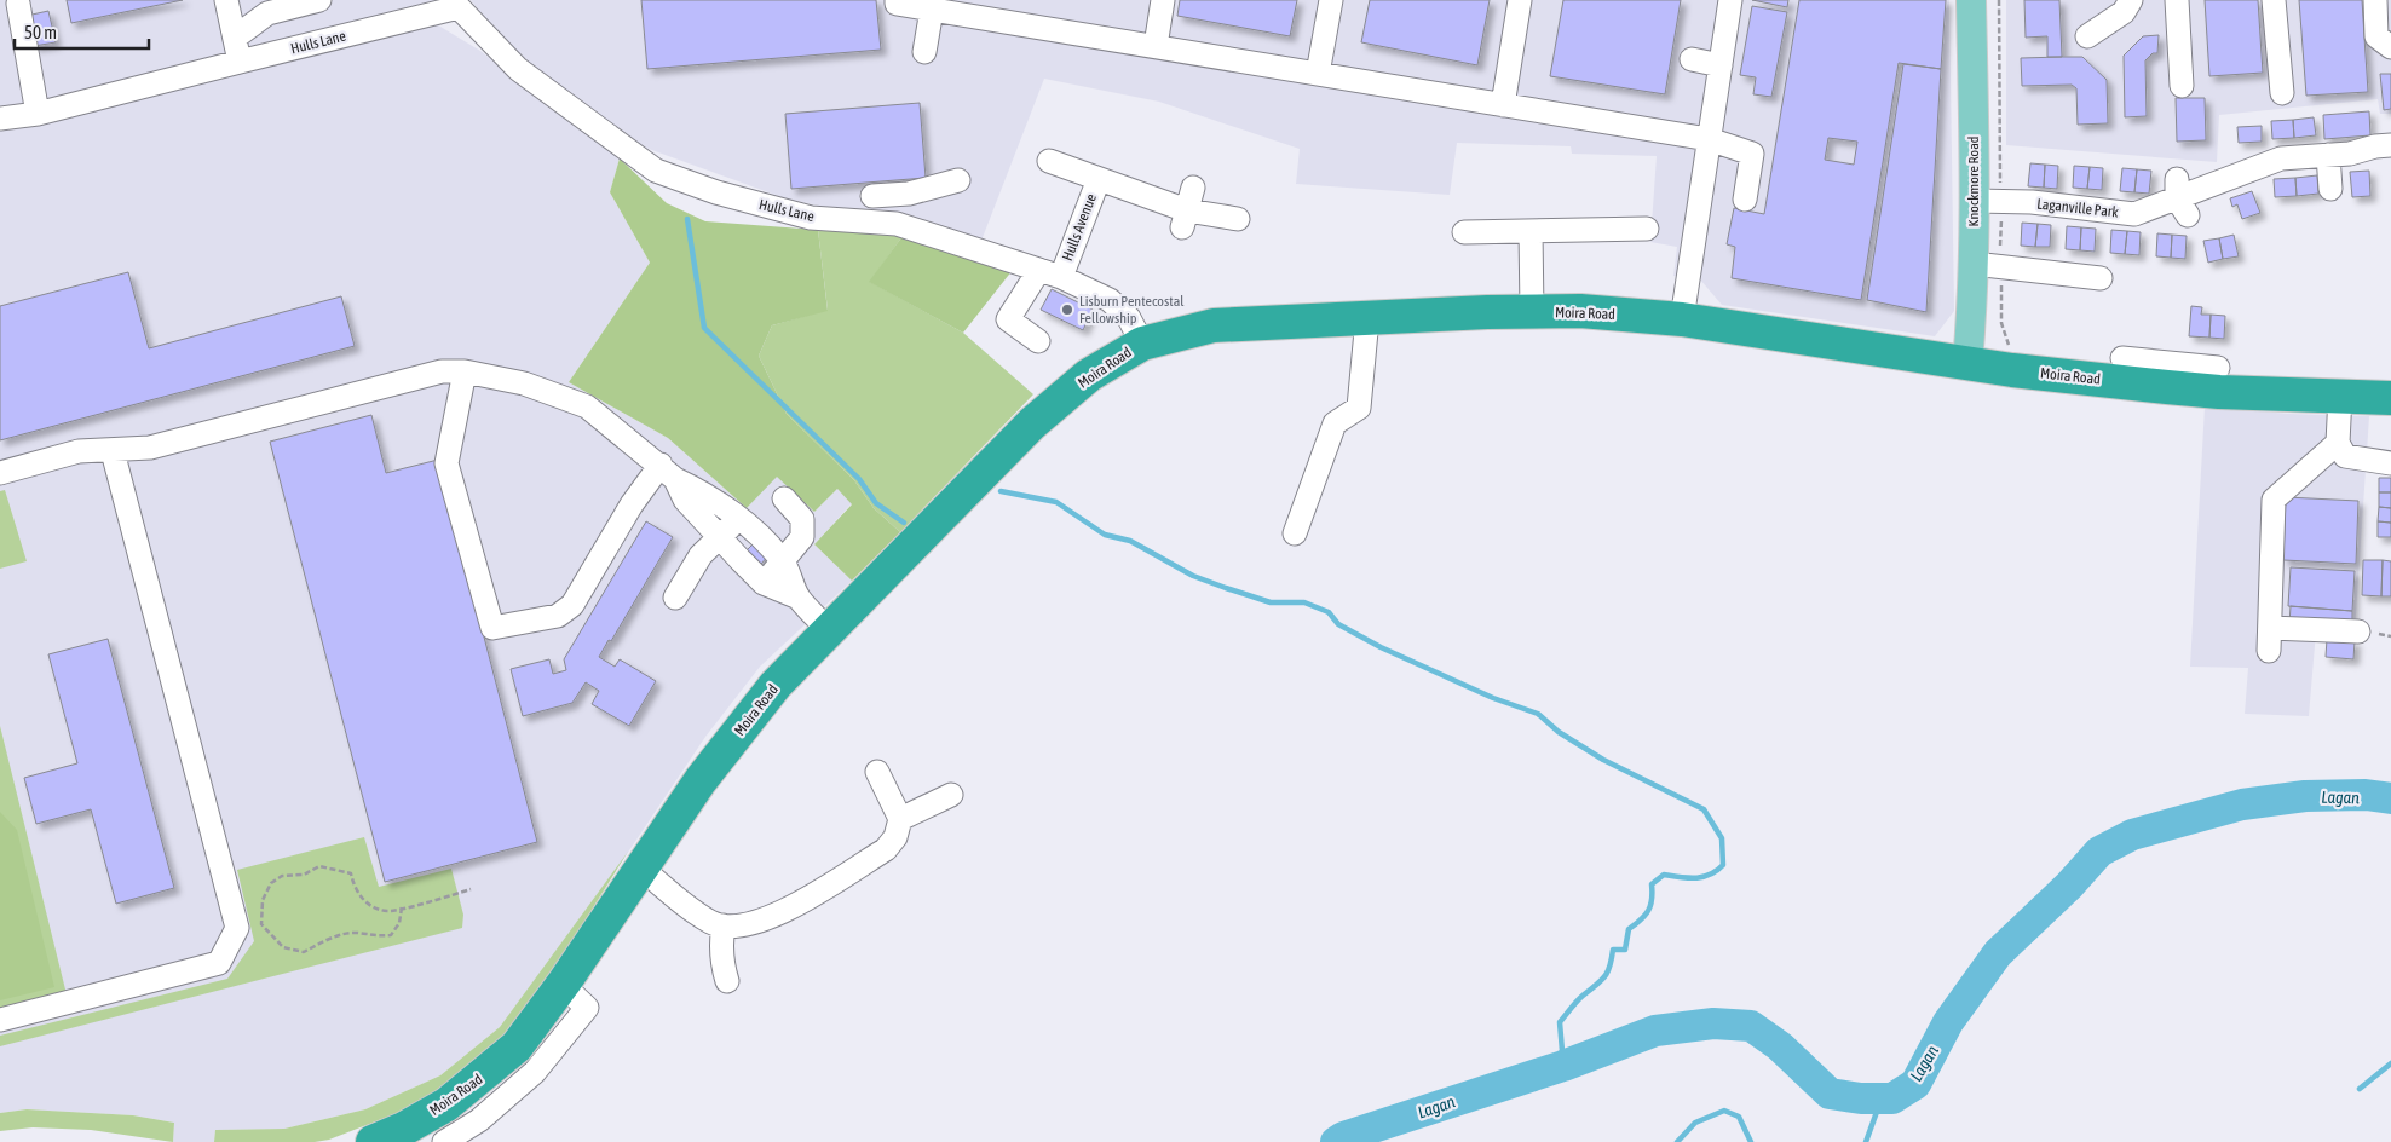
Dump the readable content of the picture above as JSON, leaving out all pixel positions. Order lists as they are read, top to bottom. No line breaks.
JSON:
{"streets":{"highway":["Moira Road"],"main road":["Knockmore Road"],"street":["Hulls Lane","Laganville Park","Hulls Avenue"]},"crossings":[["Hulls Lane","Hulls Avenue"],["Hulls Lane","Moira Road"],["Knockmore Road","Laganville Park"],["Knockmore Road","Moira Road"]],"water":["Lagan"],"places":["Lisburn Pentecostal Fellowship"],"scale_bar":"50 m"}
